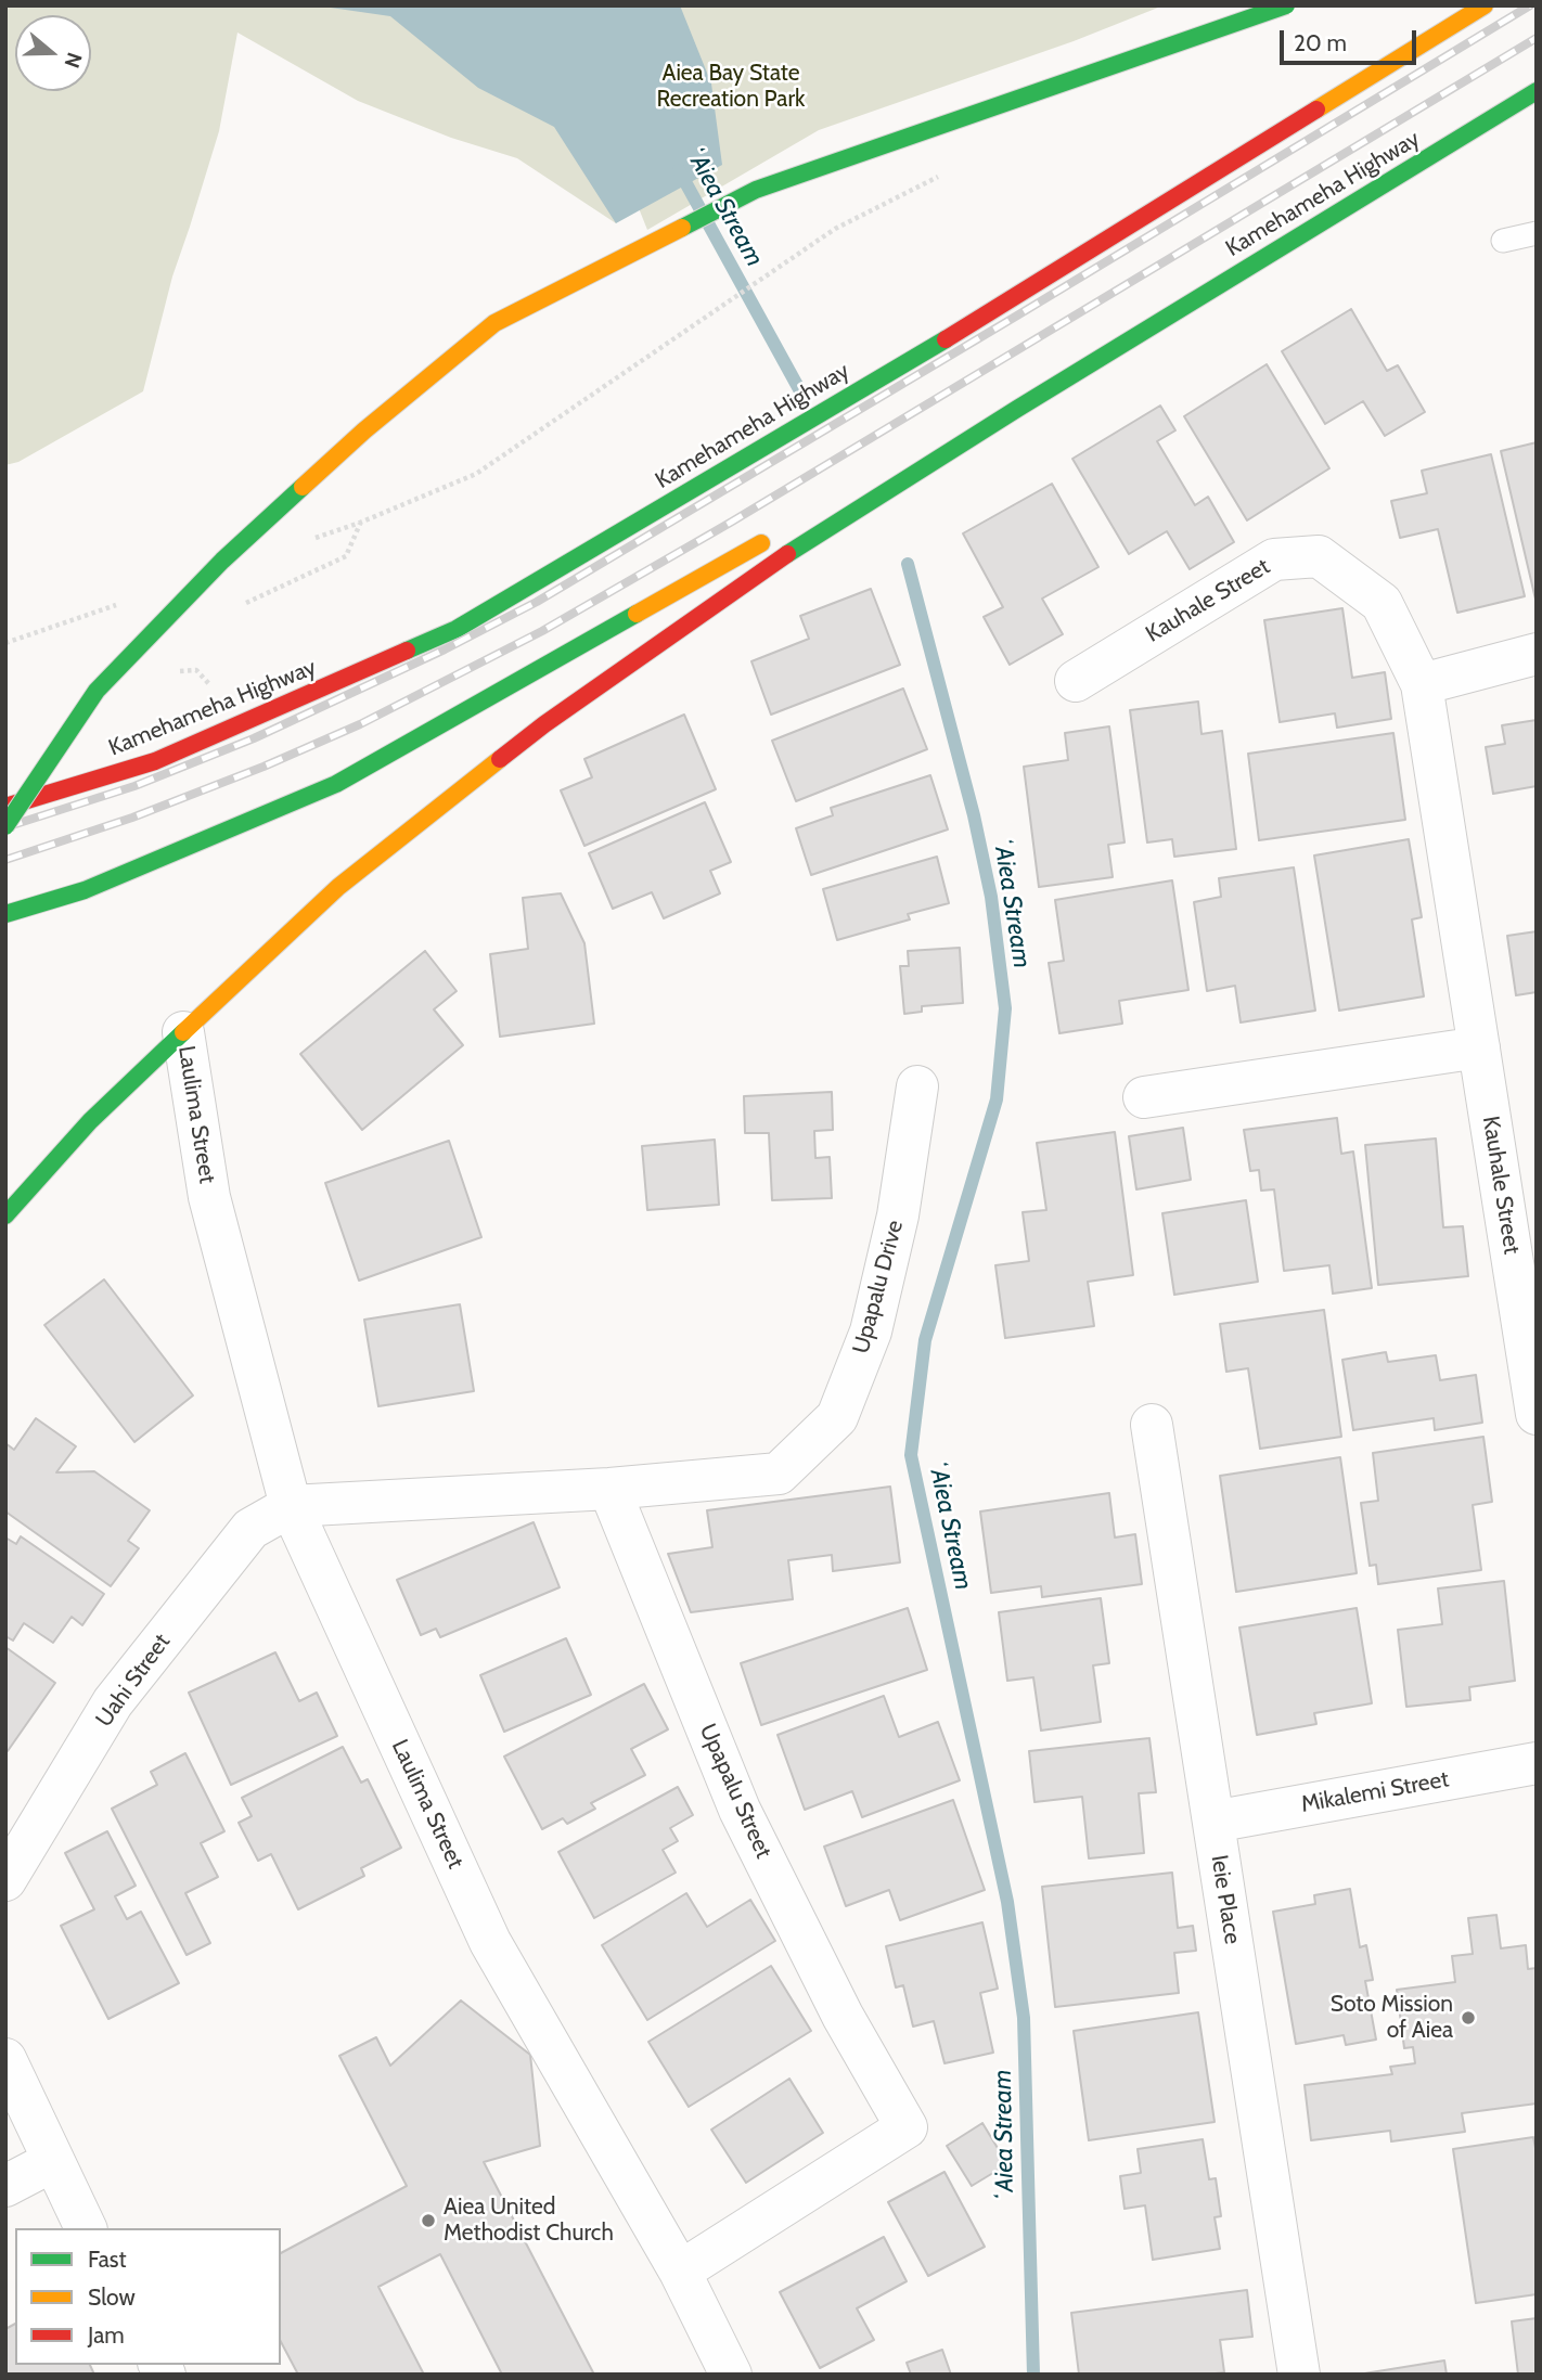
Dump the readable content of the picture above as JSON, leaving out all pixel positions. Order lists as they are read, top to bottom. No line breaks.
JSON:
{"streets":{"main road":["Kamehameha Highway"],"street":["Kauhale Street","Laulima Street","Upapalu Drive","Uahi Street","Upapalu Street","Mikalemi Street","Ieie Place"]},"crossings":[["Kamehameha Highway","Laulima Street"],["Laulima Street","Uahi Street"],["Laulima Street","Upapalu Street"],["Upapalu Drive","Upapalu Street"],["Mikalemi Street","Ieie Place"]],"water":["ʻAiea Stream"],"parks":["Aiea Bay State Recreation Park"],"places":["Soto Mission of Aiea","Aiea United Methodist Church"],"legend":["Fast","Slow","Jam"],"scale_bar":"20 m","north":"right"}
